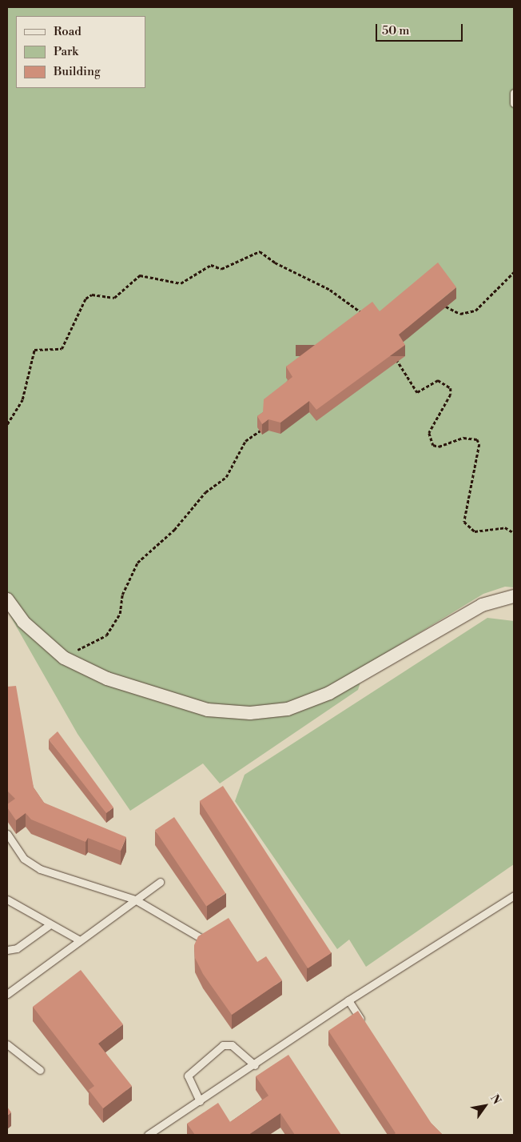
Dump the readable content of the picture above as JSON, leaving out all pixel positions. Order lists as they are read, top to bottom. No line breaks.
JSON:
{"legend":["Road","Park","Building"],"scale_bar":"50 m","north":"top right"}
